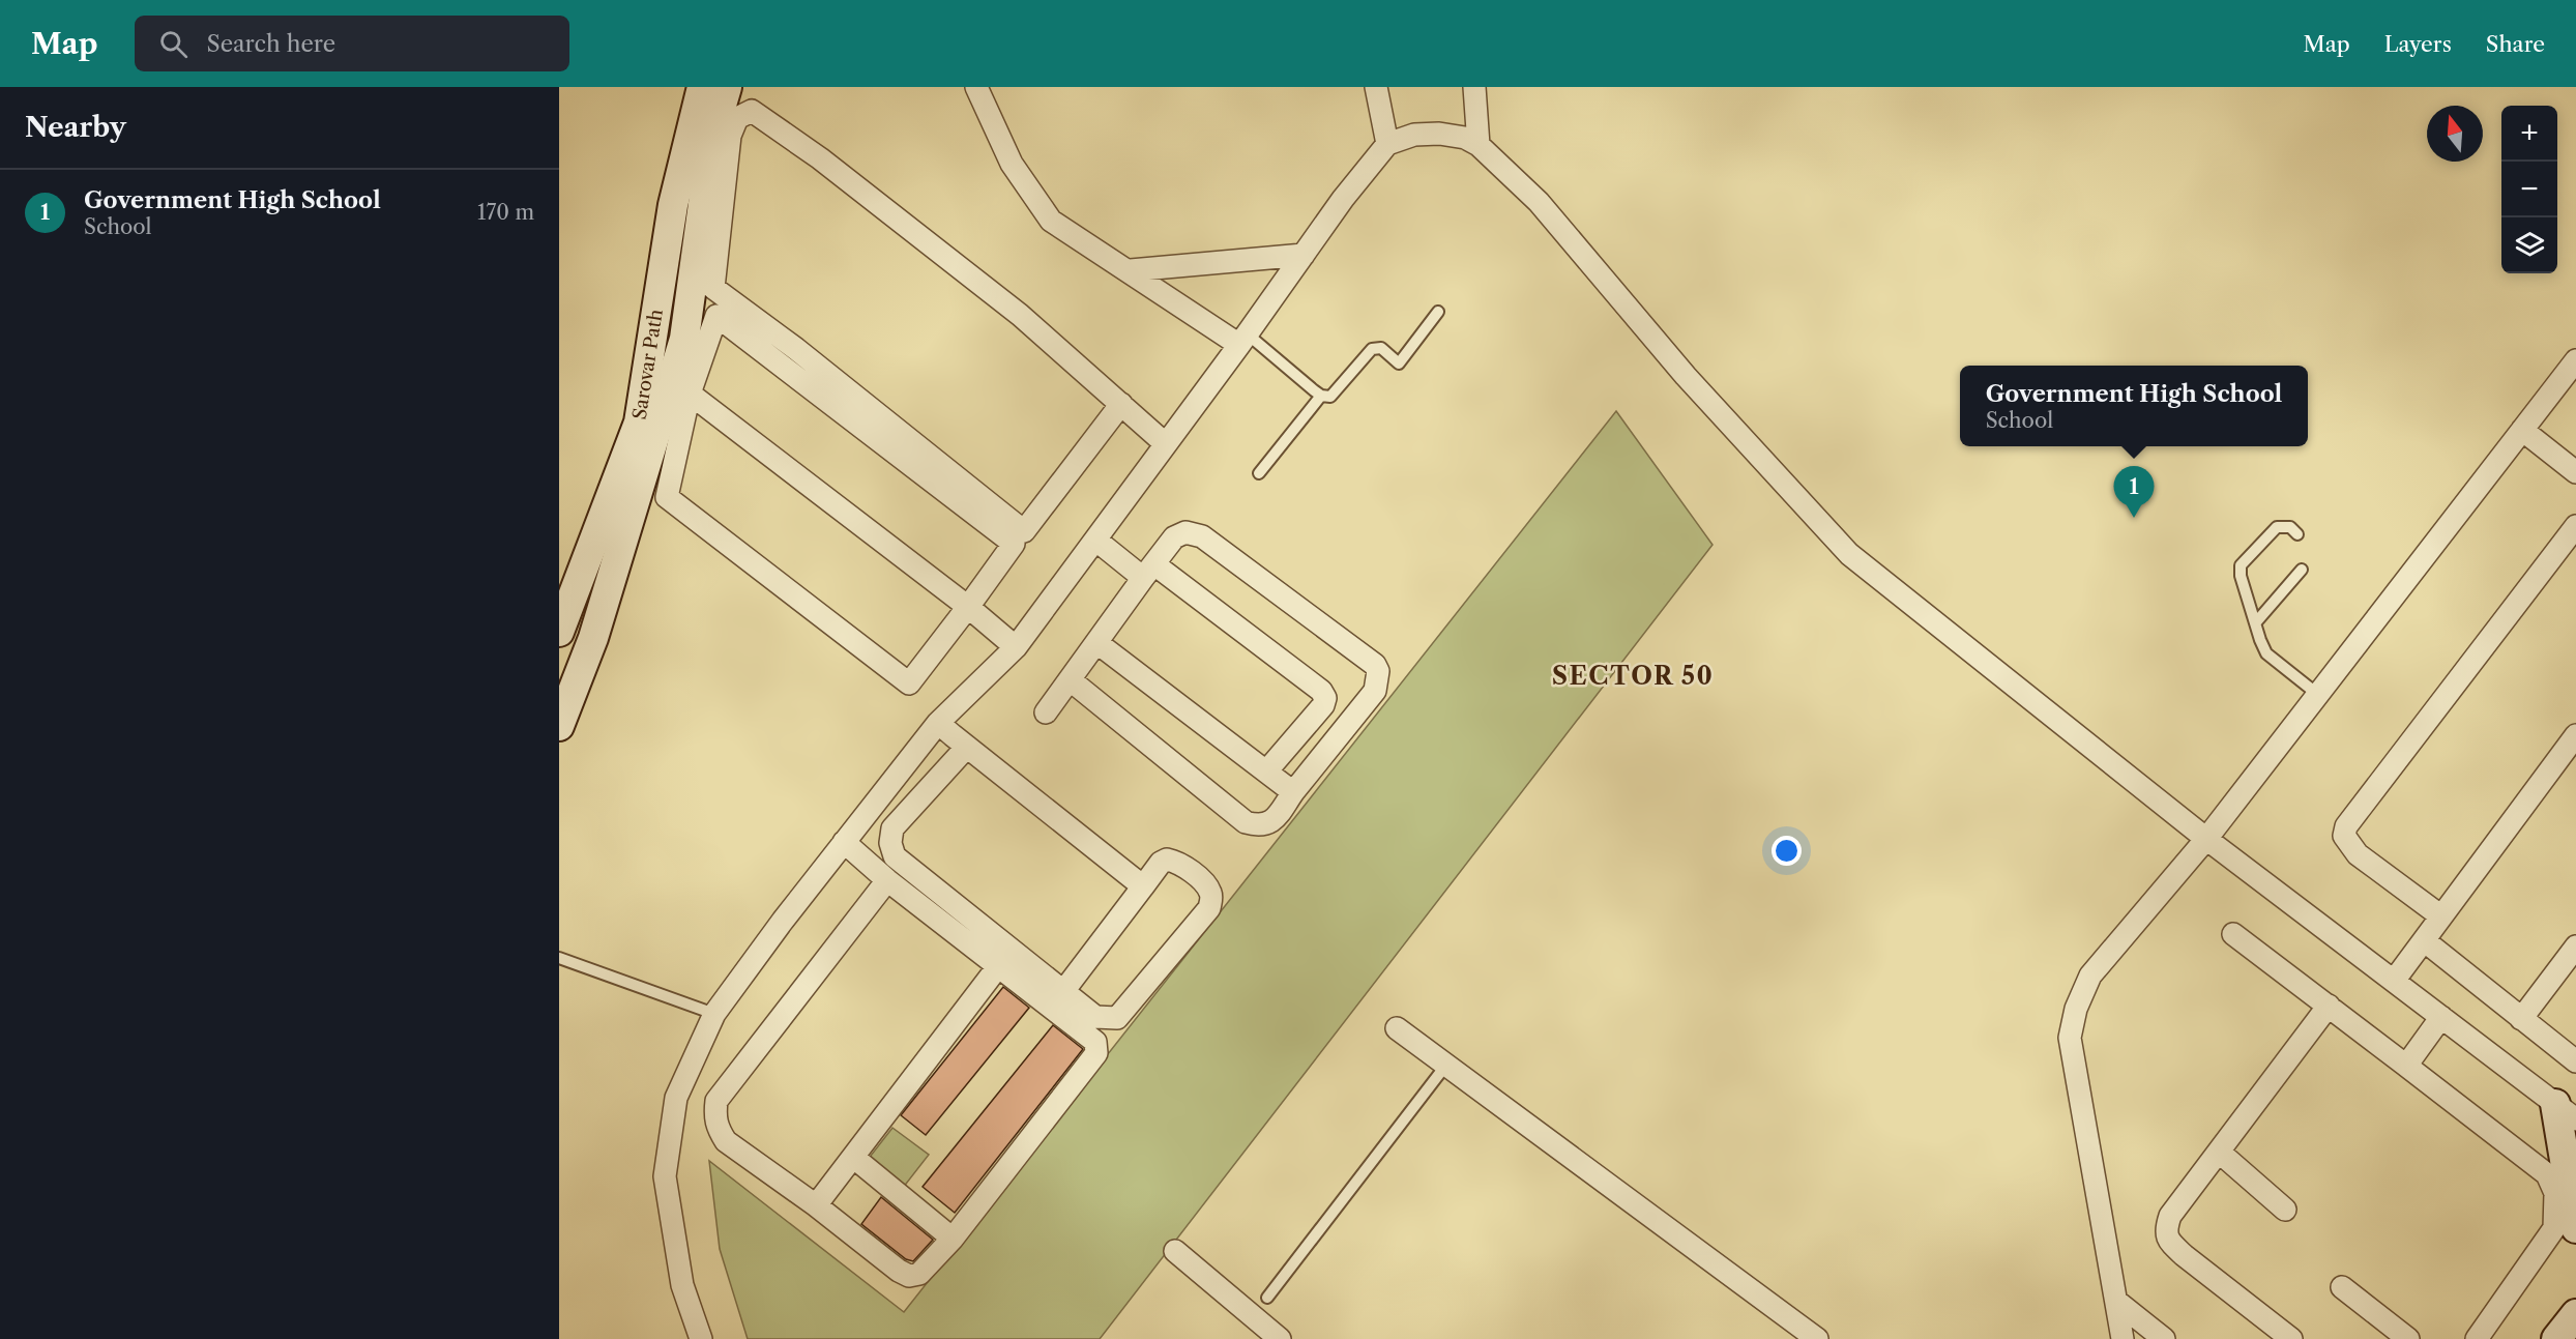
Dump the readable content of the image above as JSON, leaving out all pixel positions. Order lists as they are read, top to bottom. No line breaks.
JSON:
{"streets":{"main road":["Sarovar Path"]},"districts":["SECTOR 50"],"north":"top","page":{"header":"Map","search":"Search here","nav":["Map","Layers","Share"],"heading":"Nearby","map_buttons":["+","−"],"list":[{"mark":"1","name":"Government High School","note":"School","value":"170 m"}],"popup":["Government High School","School"],"pins":"1"}}
